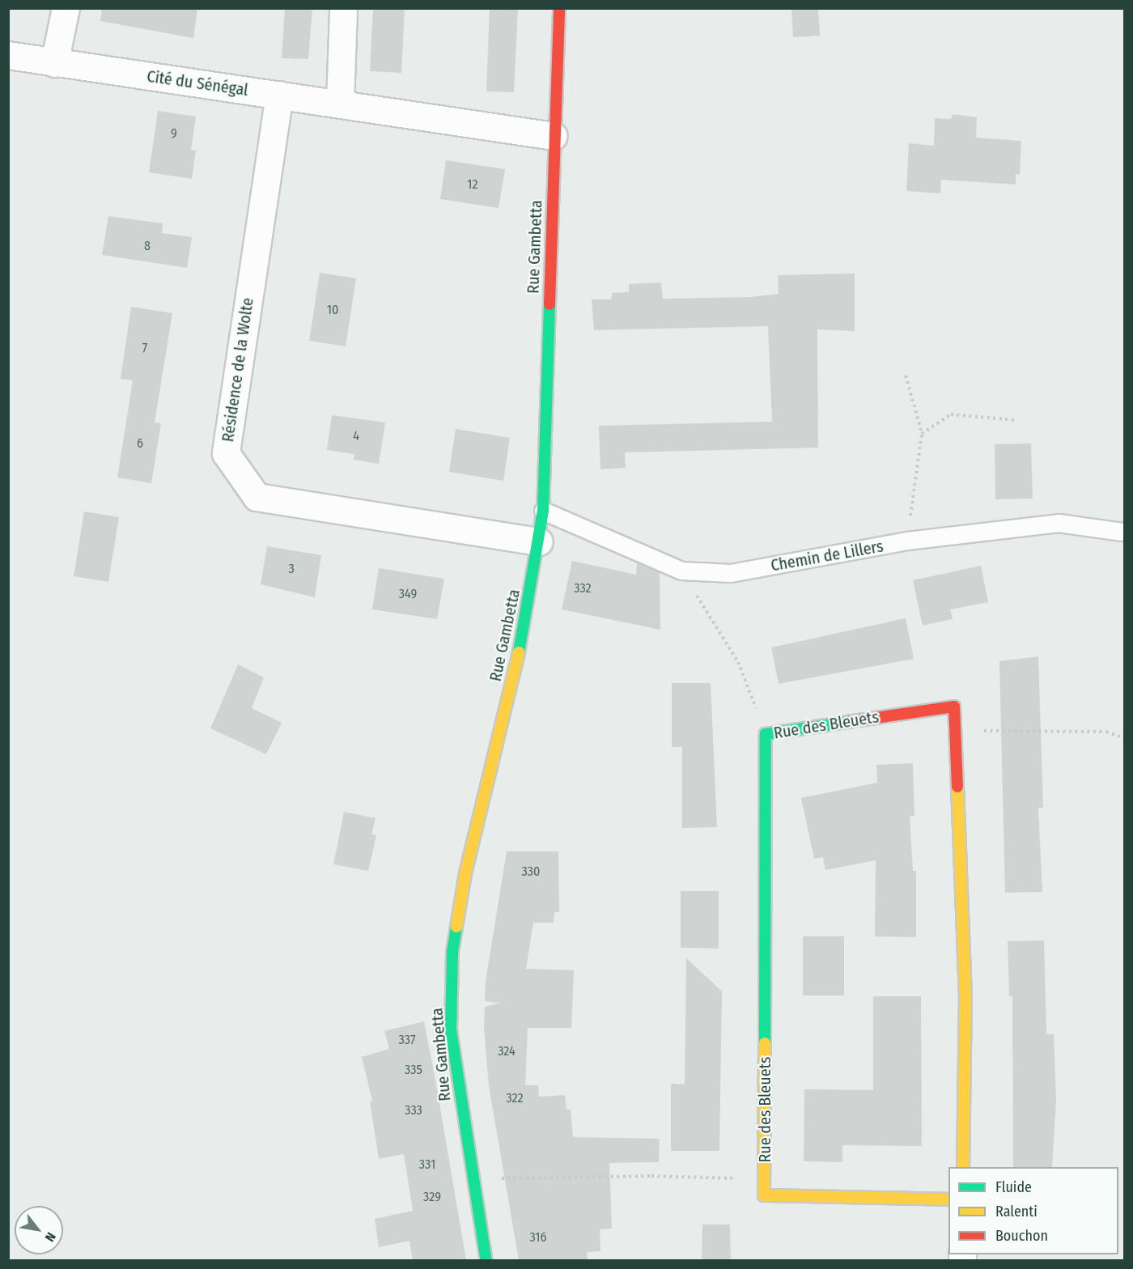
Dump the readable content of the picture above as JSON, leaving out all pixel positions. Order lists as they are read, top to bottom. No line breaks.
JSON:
{"streets":{"street":["Cité du Sénégal","Rue Gambetta","Résidence de la Wolte","Rue des Bleuets"],"lane":["Chemin de Lillers"]},"crossings":[["Cité du Sénégal","Rue Gambetta"],["Cité du Sénégal","Résidence de la Wolte"],["Rue Gambetta","Résidence de la Wolte"],["Rue Gambetta","Chemin de Lillers"]],"house_numbers":["9","12","8","10","7","4","6","3","332","349","330","337","324","335","322","333","331","329","316"],"legend":["Fluide","Ralenti","Bouchon"],"north":"bottom right"}
